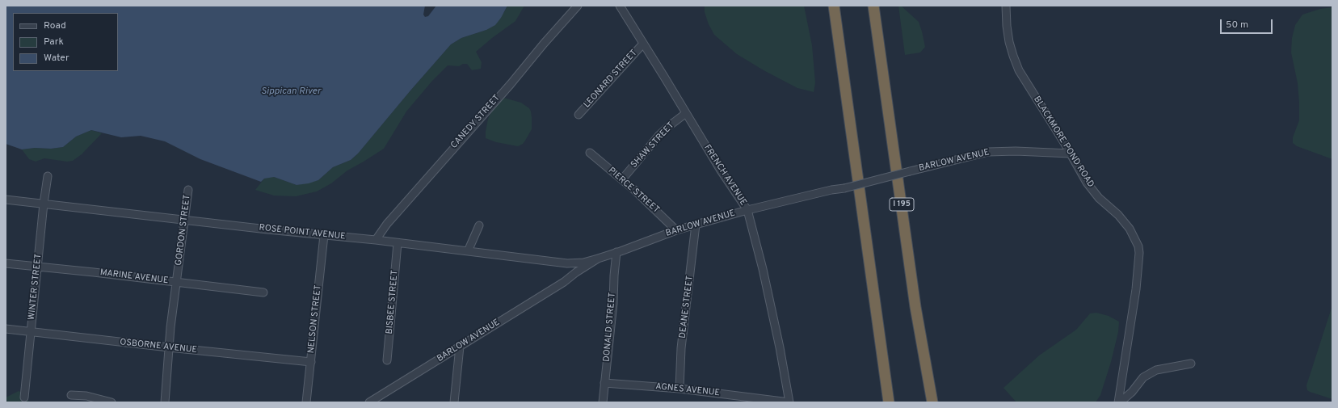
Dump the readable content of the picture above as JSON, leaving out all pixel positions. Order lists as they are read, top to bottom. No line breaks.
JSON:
{"streets":{"highway":["I 195"],"street":["LEONARD STREET","CANEDY STREET","BLACKMORE POND ROAD","SHAW STREET","BARLOW AVENUE","FRENCH AVENUE","PIERCE STREET","GORDON STREET","ROSE POINT AVENUE","MARINE AVENUE","WINTER STREET","BISBEE STREET","DEANE STREET","NELSON STREET","DONALD STREET","OSBORNE AVENUE","AGNES AVENUE"]},"crossings":[["LEONARD STREET","FRENCH AVENUE"],["CANEDY STREET","ROSE POINT AVENUE"],["BLACKMORE POND ROAD","BARLOW AVENUE"],["SHAW STREET","FRENCH AVENUE"],["SHAW STREET","PIERCE STREET"],["BARLOW AVENUE","FRENCH AVENUE"],["BARLOW AVENUE","PIERCE STREET"],["BARLOW AVENUE","ROSE POINT AVENUE"],["BARLOW AVENUE","DEANE STREET"],["BARLOW AVENUE","DONALD STREET"],["FRENCH AVENUE","AGNES AVENUE"],["GORDON STREET","ROSE POINT AVENUE"],["GORDON STREET","MARINE AVENUE"],["GORDON STREET","OSBORNE AVENUE"],["ROSE POINT AVENUE","WINTER STREET"],["ROSE POINT AVENUE","BISBEE STREET"],["ROSE POINT AVENUE","NELSON STREET"],["MARINE AVENUE","WINTER STREET"],["WINTER STREET","OSBORNE AVENUE"],["DEANE STREET","AGNES AVENUE"],["NELSON STREET","OSBORNE AVENUE"],["DONALD STREET","AGNES AVENUE"]],"water":["Sippican River"],"legend":["Road","Park","Water"],"scale_bar":"50 m"}
